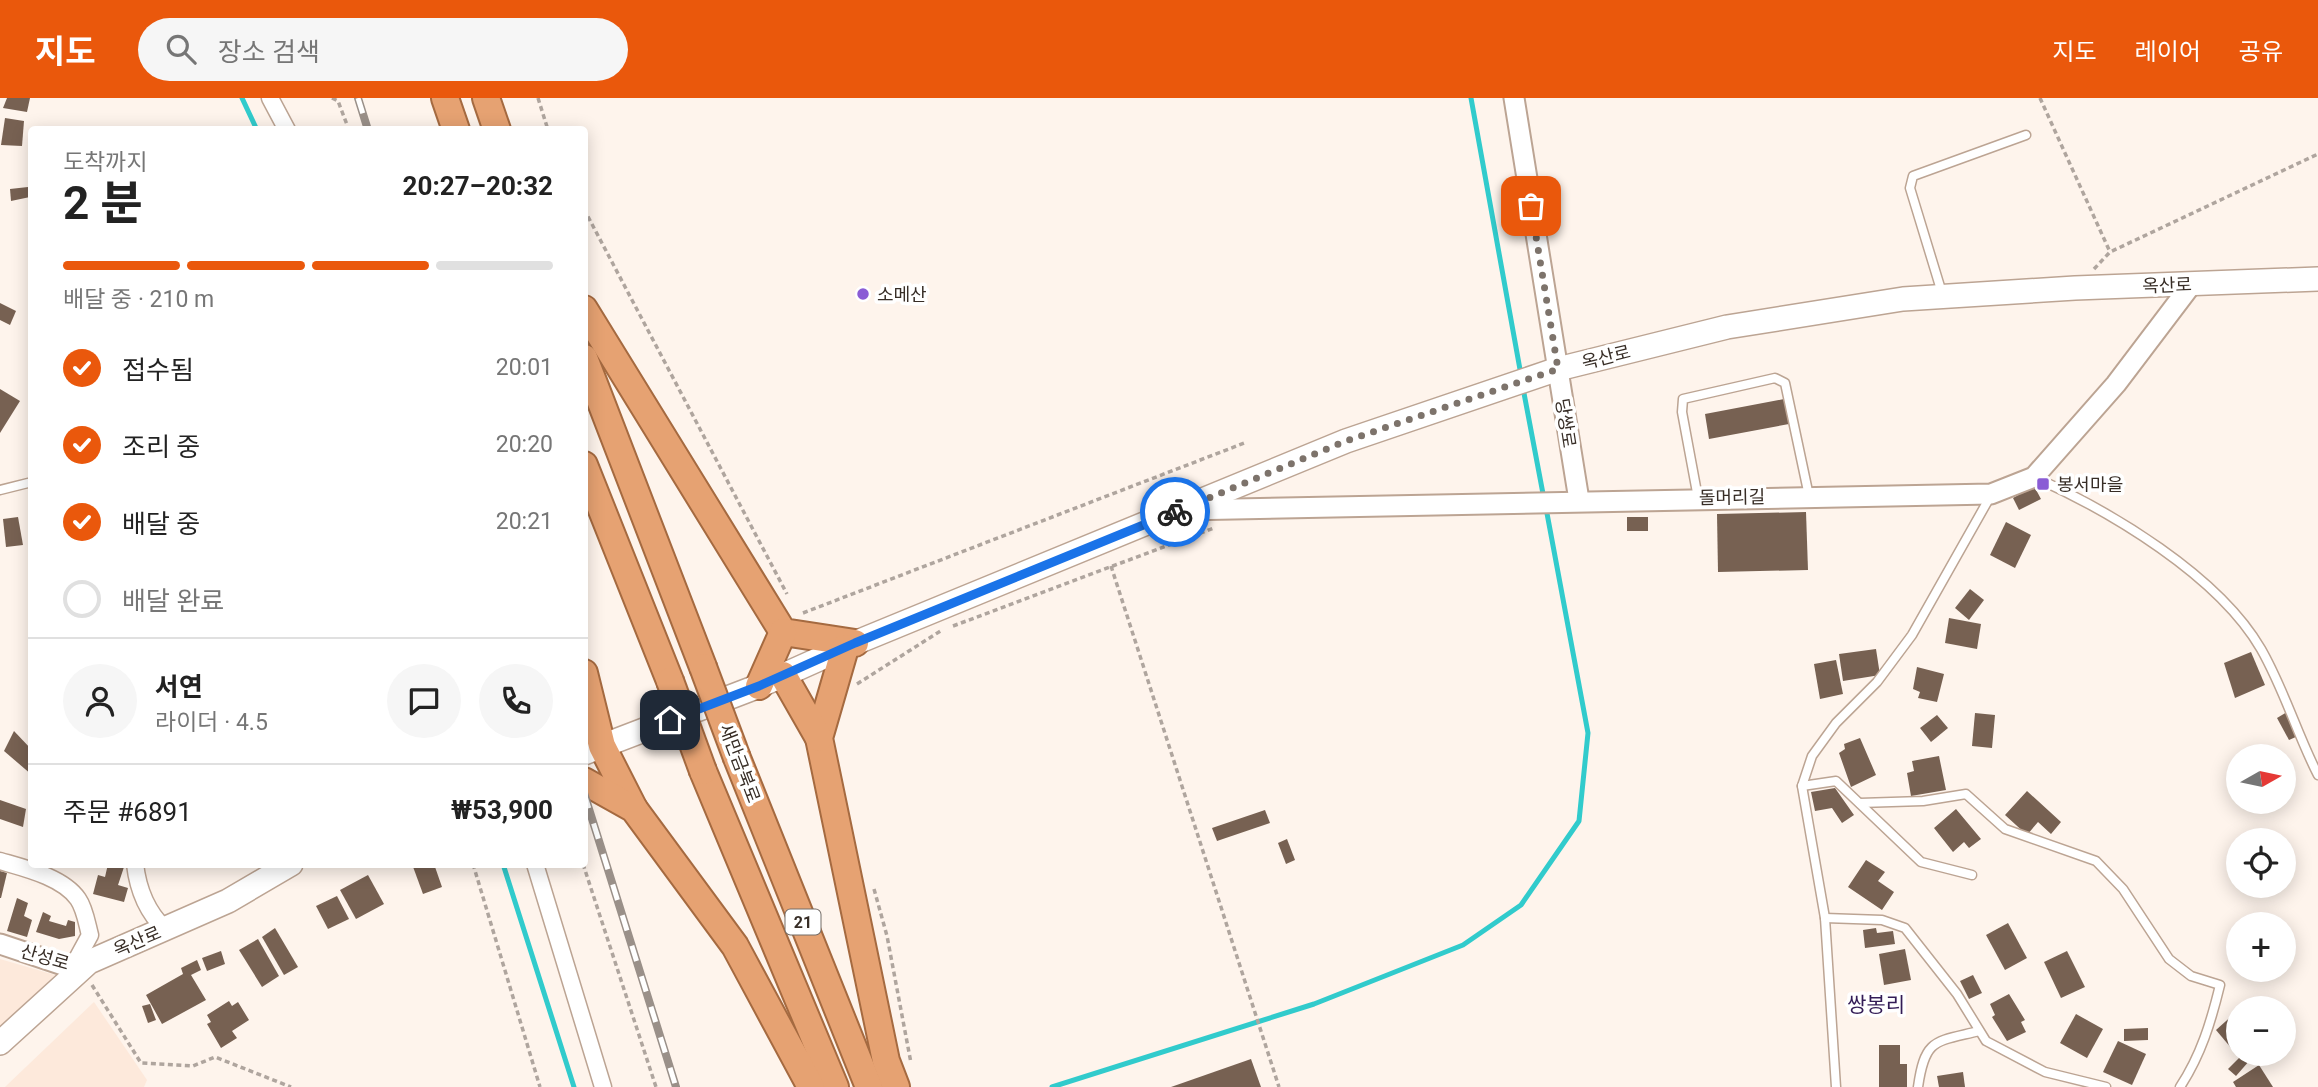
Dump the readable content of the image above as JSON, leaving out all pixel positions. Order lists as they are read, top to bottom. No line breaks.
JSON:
{"streets":{"highway":["새만금북로","21"],"main road":["옥산로"],"street":["당쌍로","돌머리길","산성로"]},"crossings":[["옥산로","당쌍로"],["옥산로","돌머리길"],["옥산로","산성로"],["당쌍로","돌머리길"]],"districts":["쌍봉리"],"places":{"other":["소메산"],"transit":["봉서마을"]},"north":"right","page":{"header":"지도","search":"장소 검색","nav":["지도","레이어","공유"],"heading":["2 분","도착까지","20:27–20:32"],"panel":["서연","라이더 · 4.5","주문 #6891","₩53,900"],"bar":"배달 중 · 210 m","list":[["접수됨","20:01"],["조리 중","20:20"],["배달 중","20:21"],"배달 완료"],"map_buttons":["+","−"]}}
